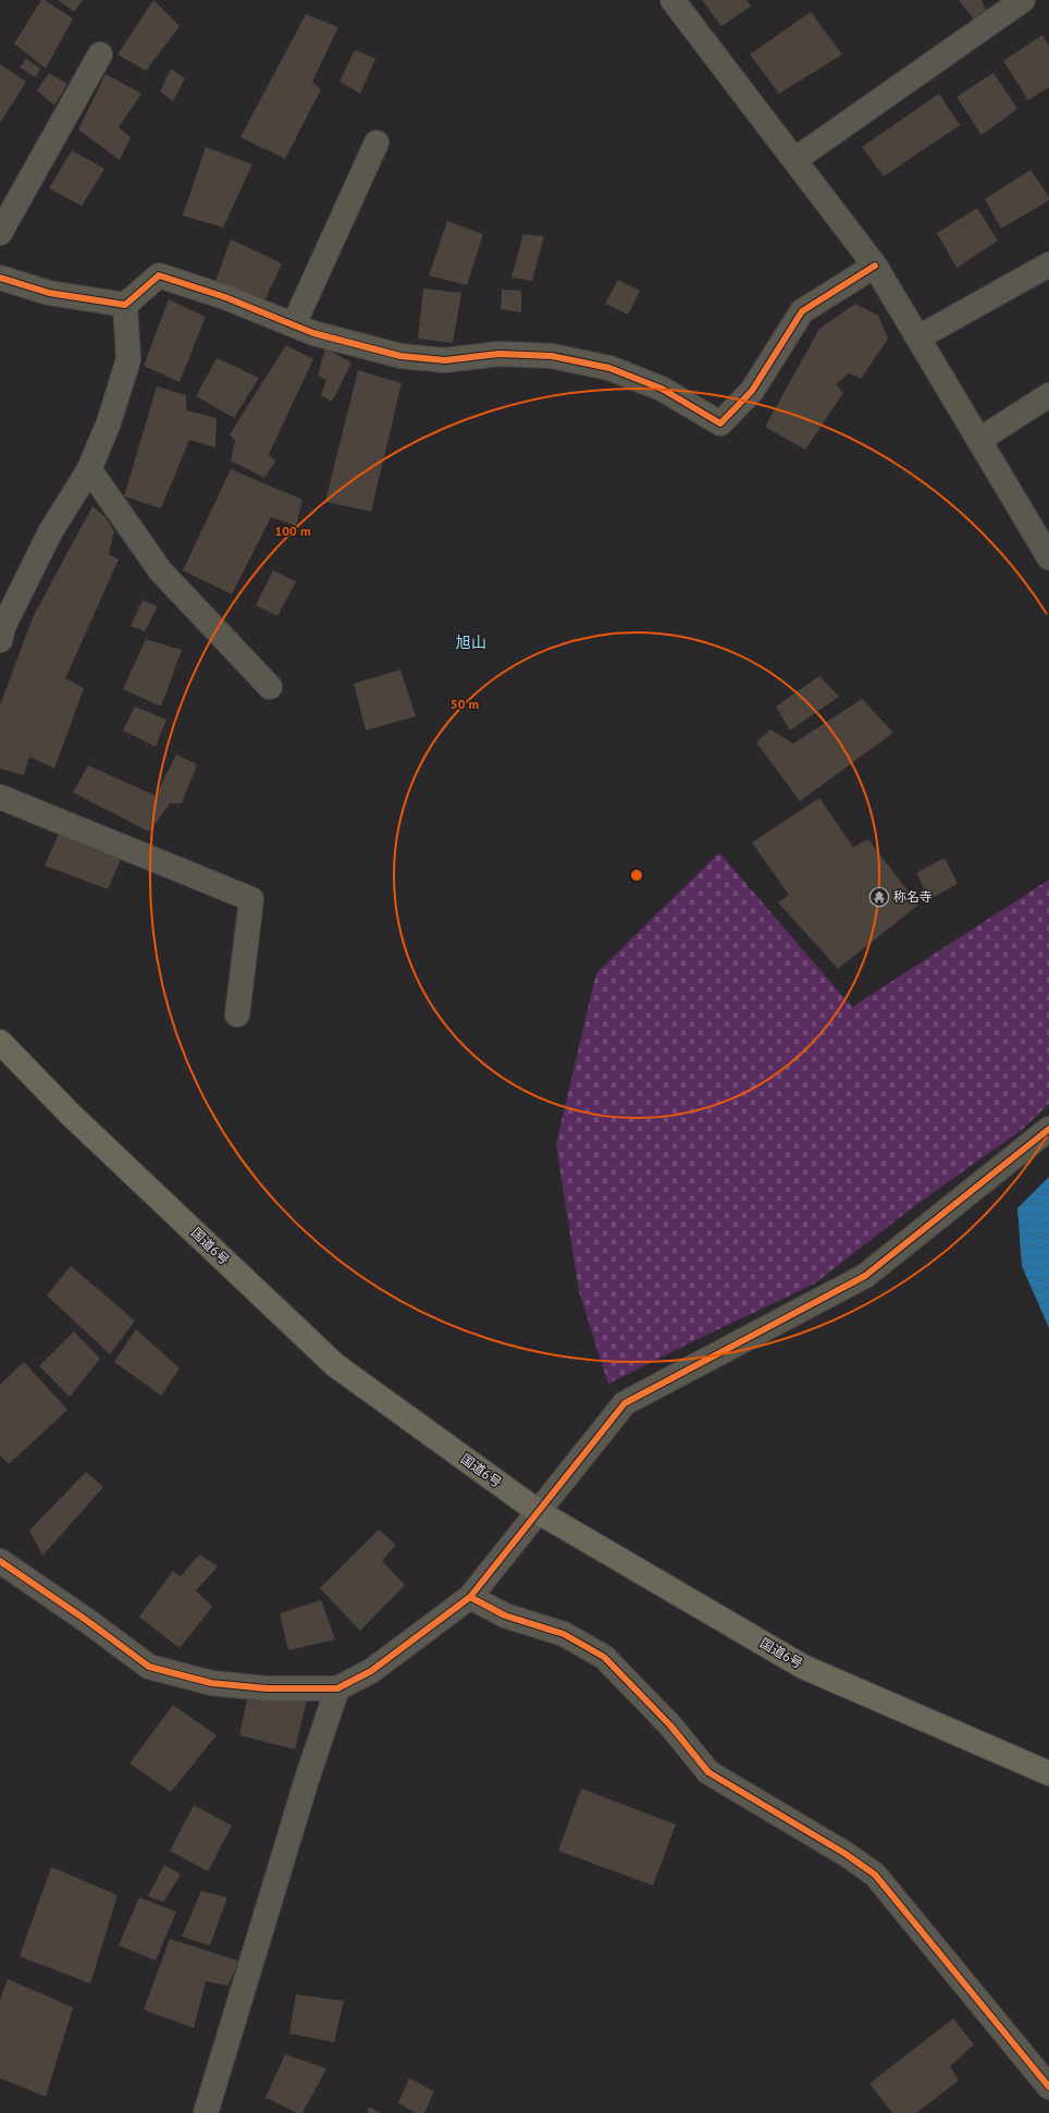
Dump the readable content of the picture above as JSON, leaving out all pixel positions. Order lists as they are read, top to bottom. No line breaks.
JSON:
{"streets":{"highway":["国道6号"]},"districts":["旭山"],"places":{"temple":["称名寺"]},"rings":["100 m","50 m"]}
